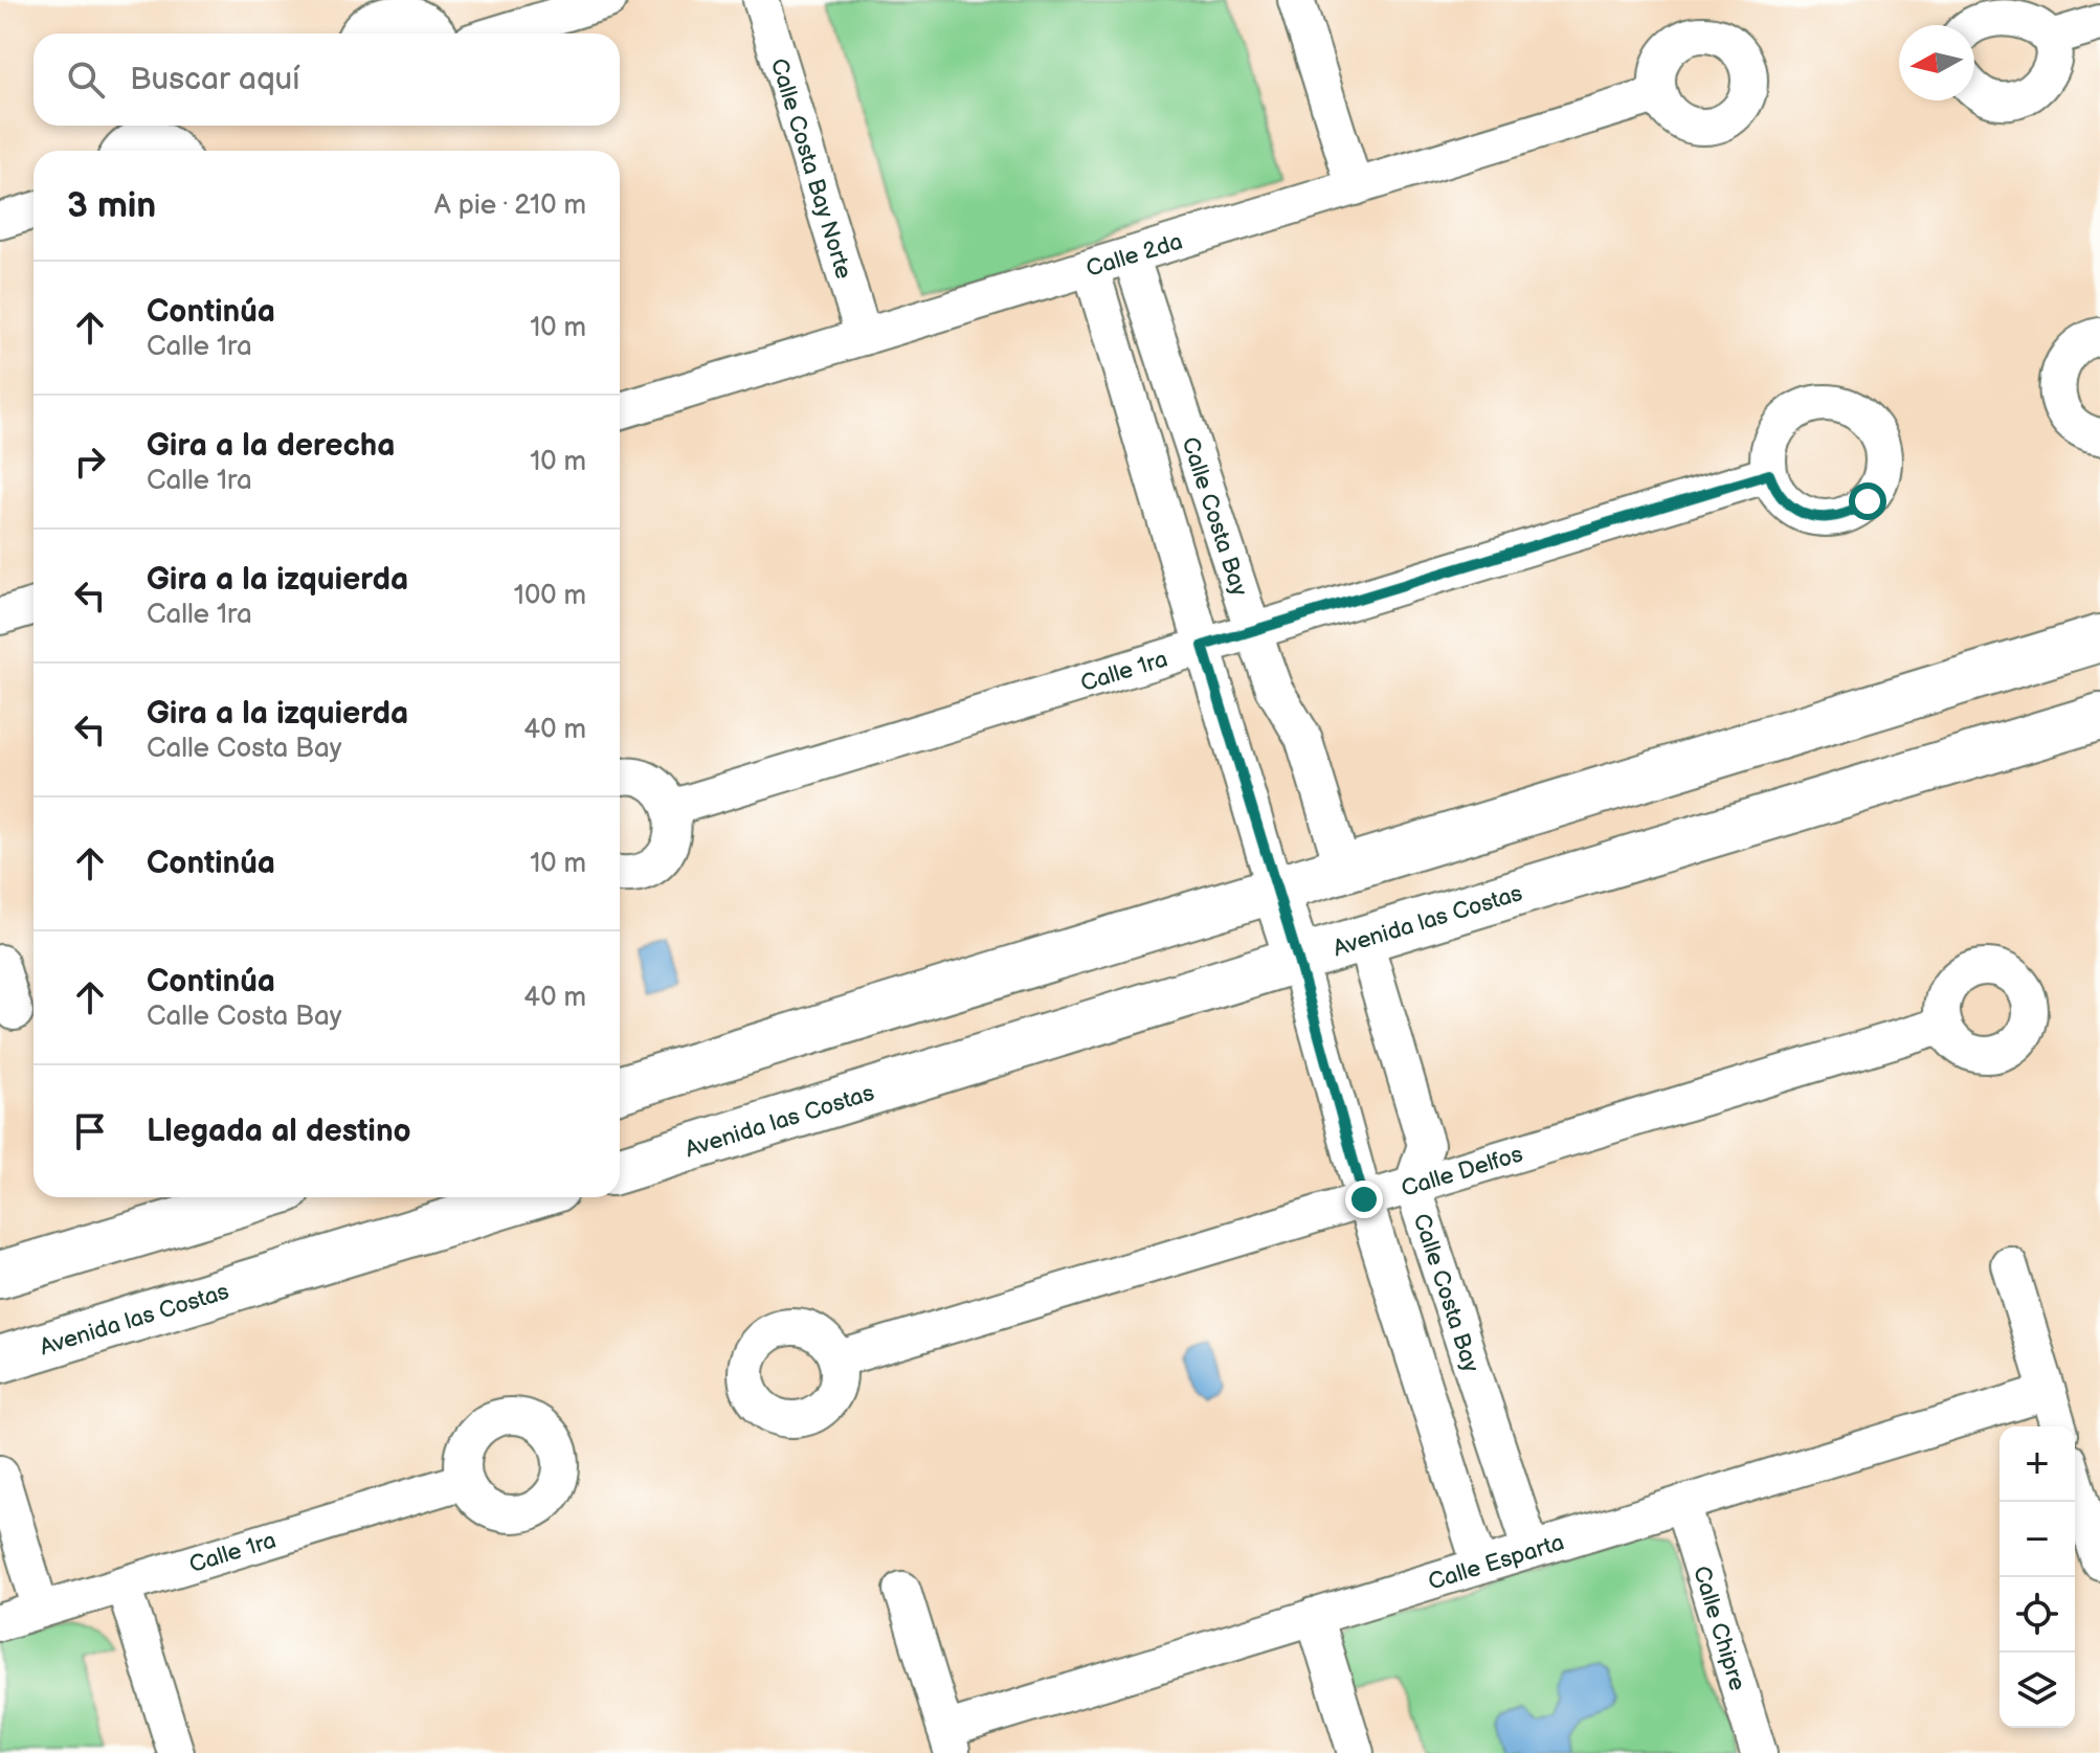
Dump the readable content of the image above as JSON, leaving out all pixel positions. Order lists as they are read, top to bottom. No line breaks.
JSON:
{"streets":{"street":["Calle Costa Bay Norte","Calle 2da","Calle Costa Bay","Calle 1ra","Avenida las Costas","Calle Delfos","Calle Esparta","Calle Chipre"]},"crossings":[["Calle Costa Bay Norte","Calle 2da"],["Calle 2da","Calle Costa Bay"],["Calle Costa Bay","Calle 1ra"],["Calle Costa Bay","Avenida las Costas"],["Calle Costa Bay","Calle Delfos"],["Calle Costa Bay","Calle Esparta"],["Calle Esparta","Calle Chipre"]],"north":"left","page":{"search":"Buscar aquí","heading":["3 min","A pie · 210 m"],"list":[["Continúa","Calle 1ra","10 m"],["Gira a la derecha","Calle 1ra","10 m"],["Gira a la izquierda","Calle 1ra","100 m"],["Gira a la izquierda","Calle Costa Bay","40 m"],["Continúa","10 m"],["Continúa","Calle Costa Bay","40 m"],"Llegada al destino"],"map_buttons":["+","−"]}}
